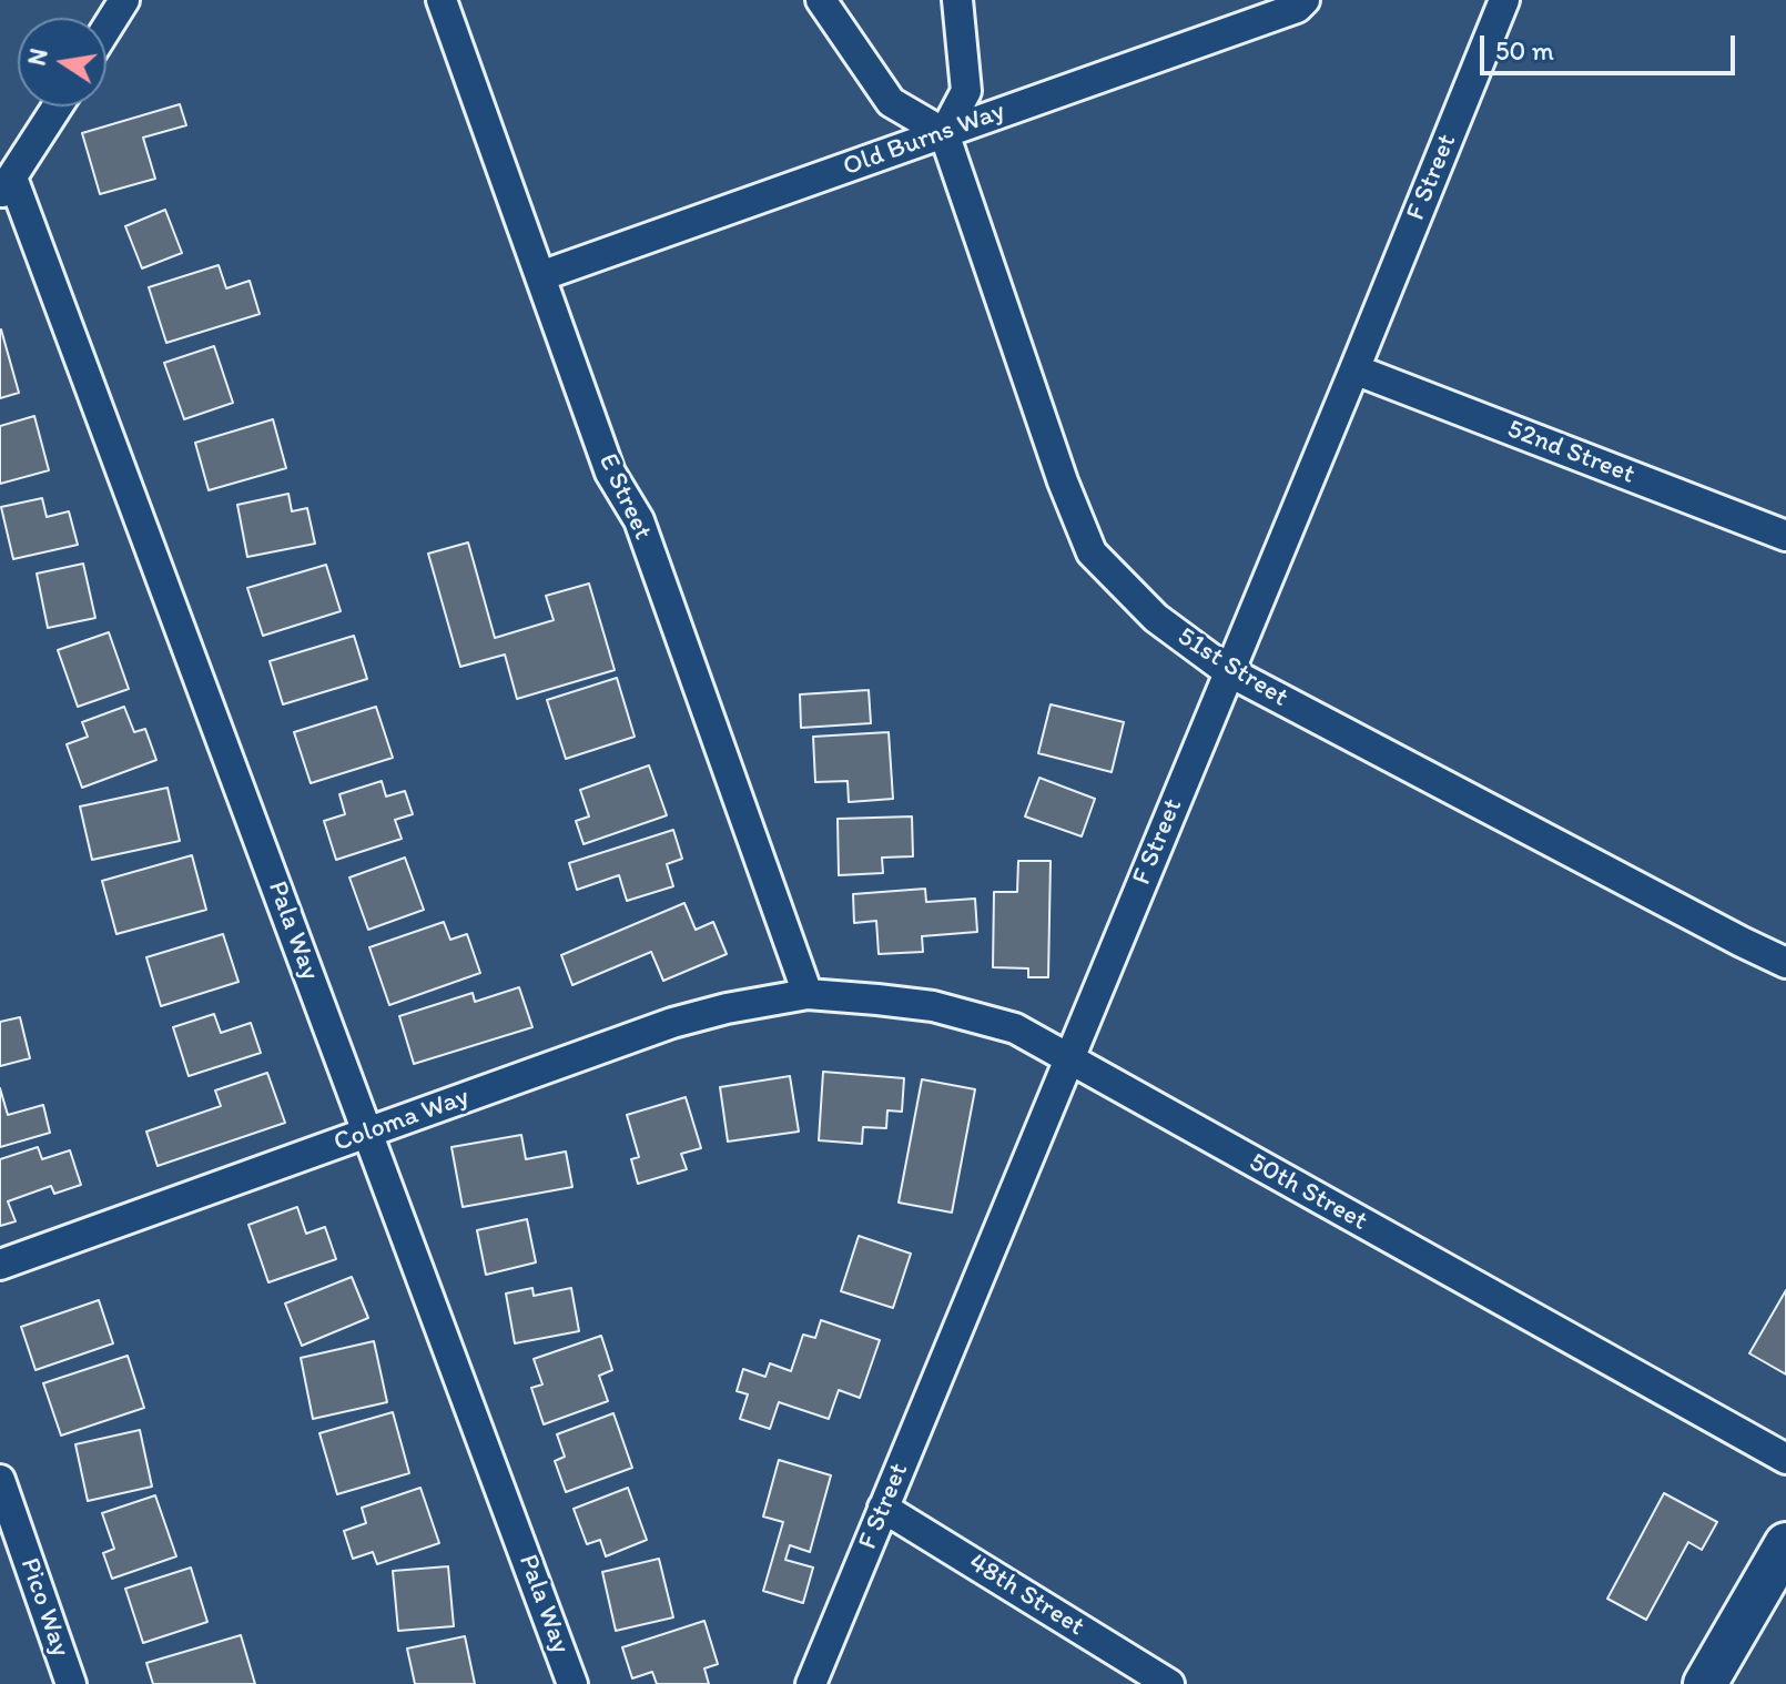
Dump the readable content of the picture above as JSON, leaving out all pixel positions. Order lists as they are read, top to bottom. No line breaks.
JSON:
{"streets":{"street":["Old Burns Way","F Street","52nd Street","E Street","51st Street","Pala Way","Coloma Way","50th Street","48th Street","Pico Way"]},"crossings":[["Old Burns Way","E Street"],["Old Burns Way","51st Street"],["F Street","52nd Street"],["F Street","51st Street"],["F Street","50th Street"],["F Street","48th Street"],["E Street","Coloma Way"],["E Street","50th Street"],["Pala Way","Coloma Way"],["Coloma Way","50th Street"]],"scale_bar":"50 m","north":"left"}
